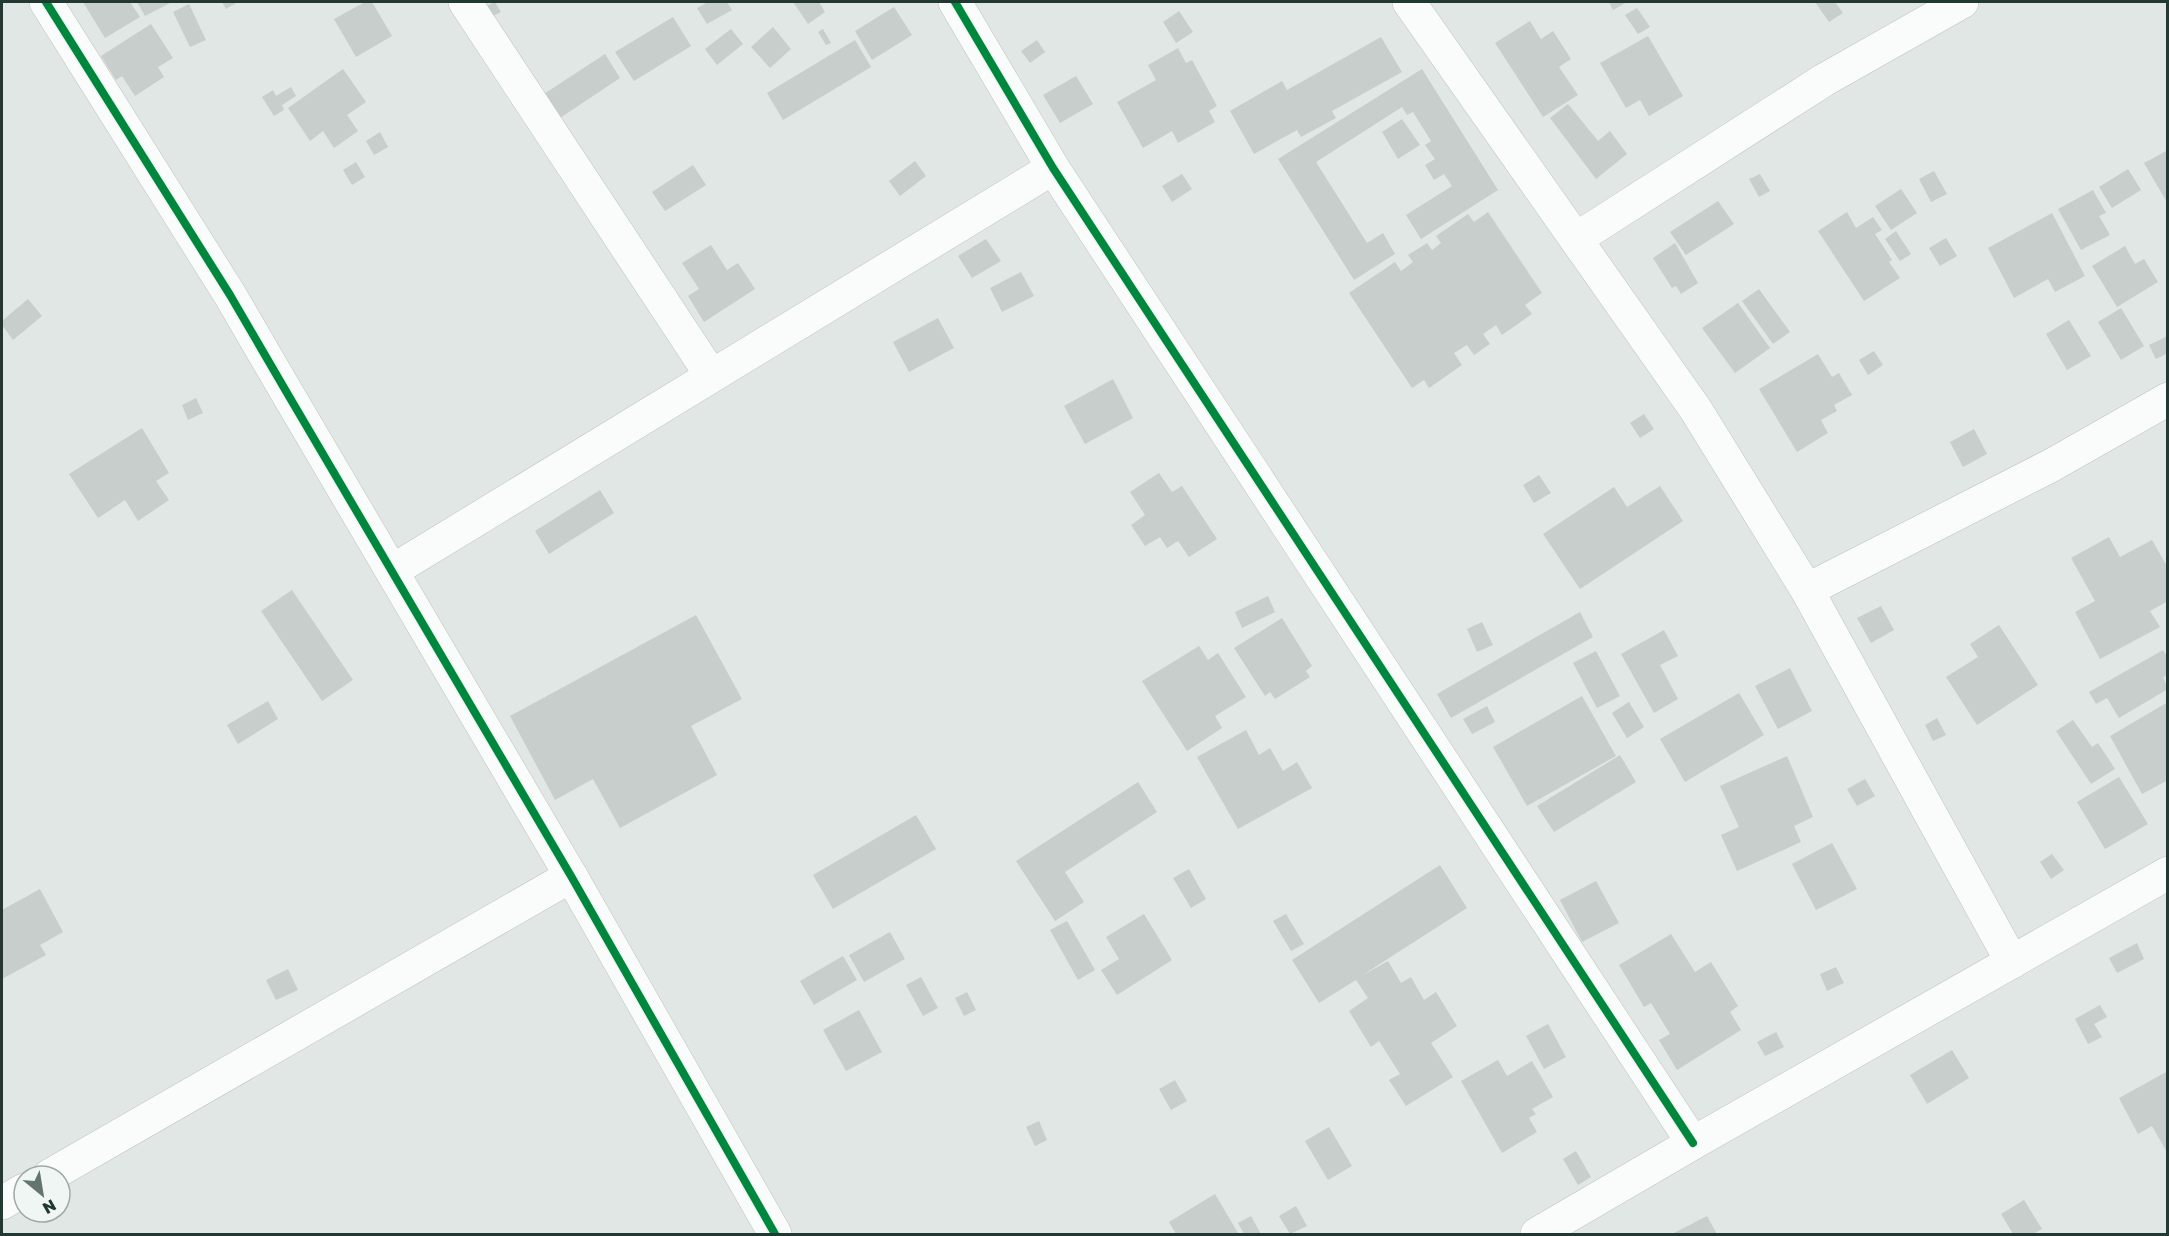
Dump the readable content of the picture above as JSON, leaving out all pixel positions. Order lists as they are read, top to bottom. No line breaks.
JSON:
{"north":"bottom right"}
